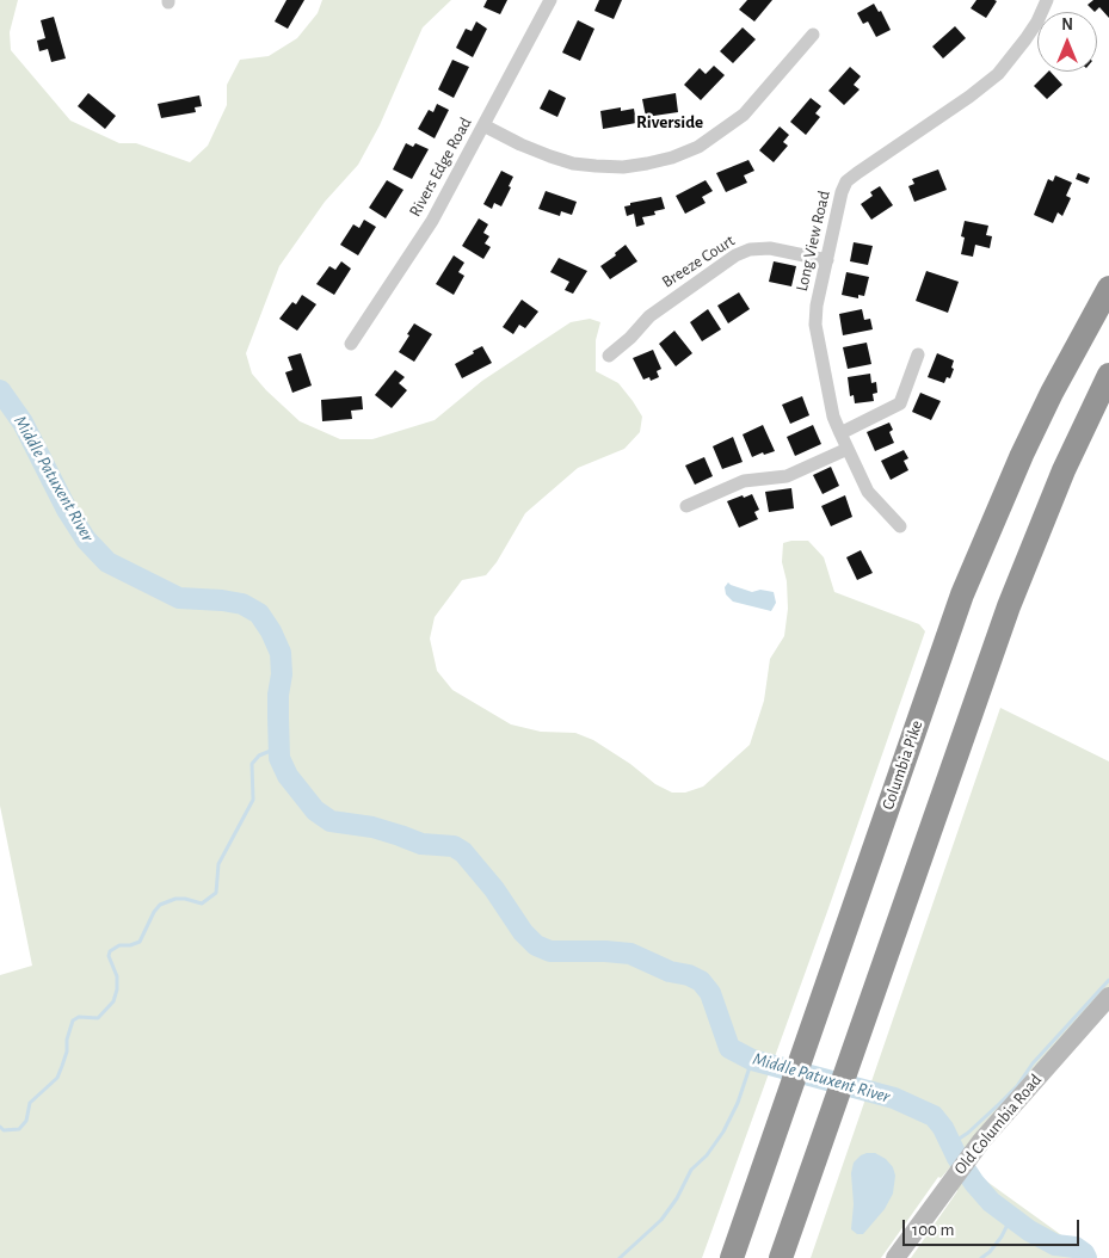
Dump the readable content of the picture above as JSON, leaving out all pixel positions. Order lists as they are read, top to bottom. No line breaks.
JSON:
{"streets":{"highway":["Columbia Pike"],"street":["Rivers Edge Road","Long View Road","Breeze Court","Old Columbia Road"]},"crossings":[["Long View Road","Breeze Court"]],"districts":["Riverside"],"water":["Middle Patuxent River"],"scale_bar":"100 m","north":"top"}
